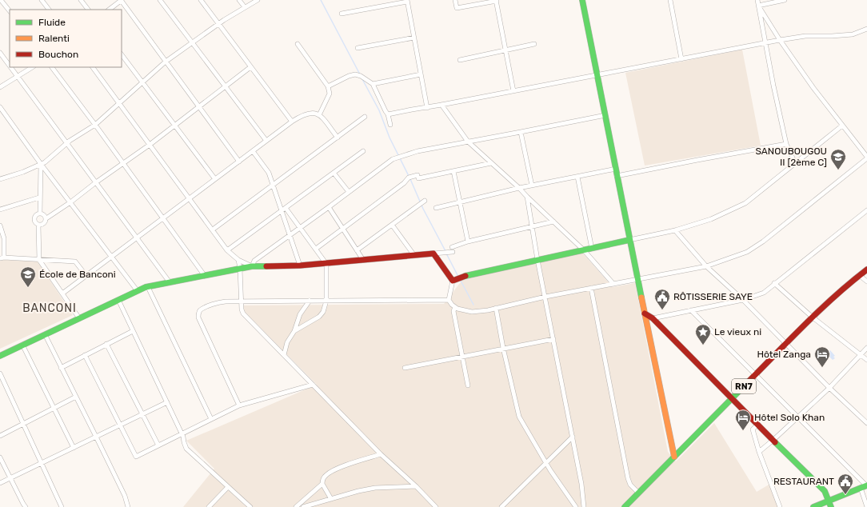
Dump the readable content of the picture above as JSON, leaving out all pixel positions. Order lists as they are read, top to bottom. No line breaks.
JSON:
{"streets":{"main road":["RN7"]},"districts":["BANCONI"],"places":{"school or university":["SANOUBOUGOU II [2ème C]","École de Banconi"],"public building":["RÔTISSERIE SAYE","RESTAURANT"],"place":["Le vieux ni"],"hotel":["Hôtel Zanga","Hôtel Solo Khan"]},"legend":["Fluide","Ralenti","Bouchon"]}
